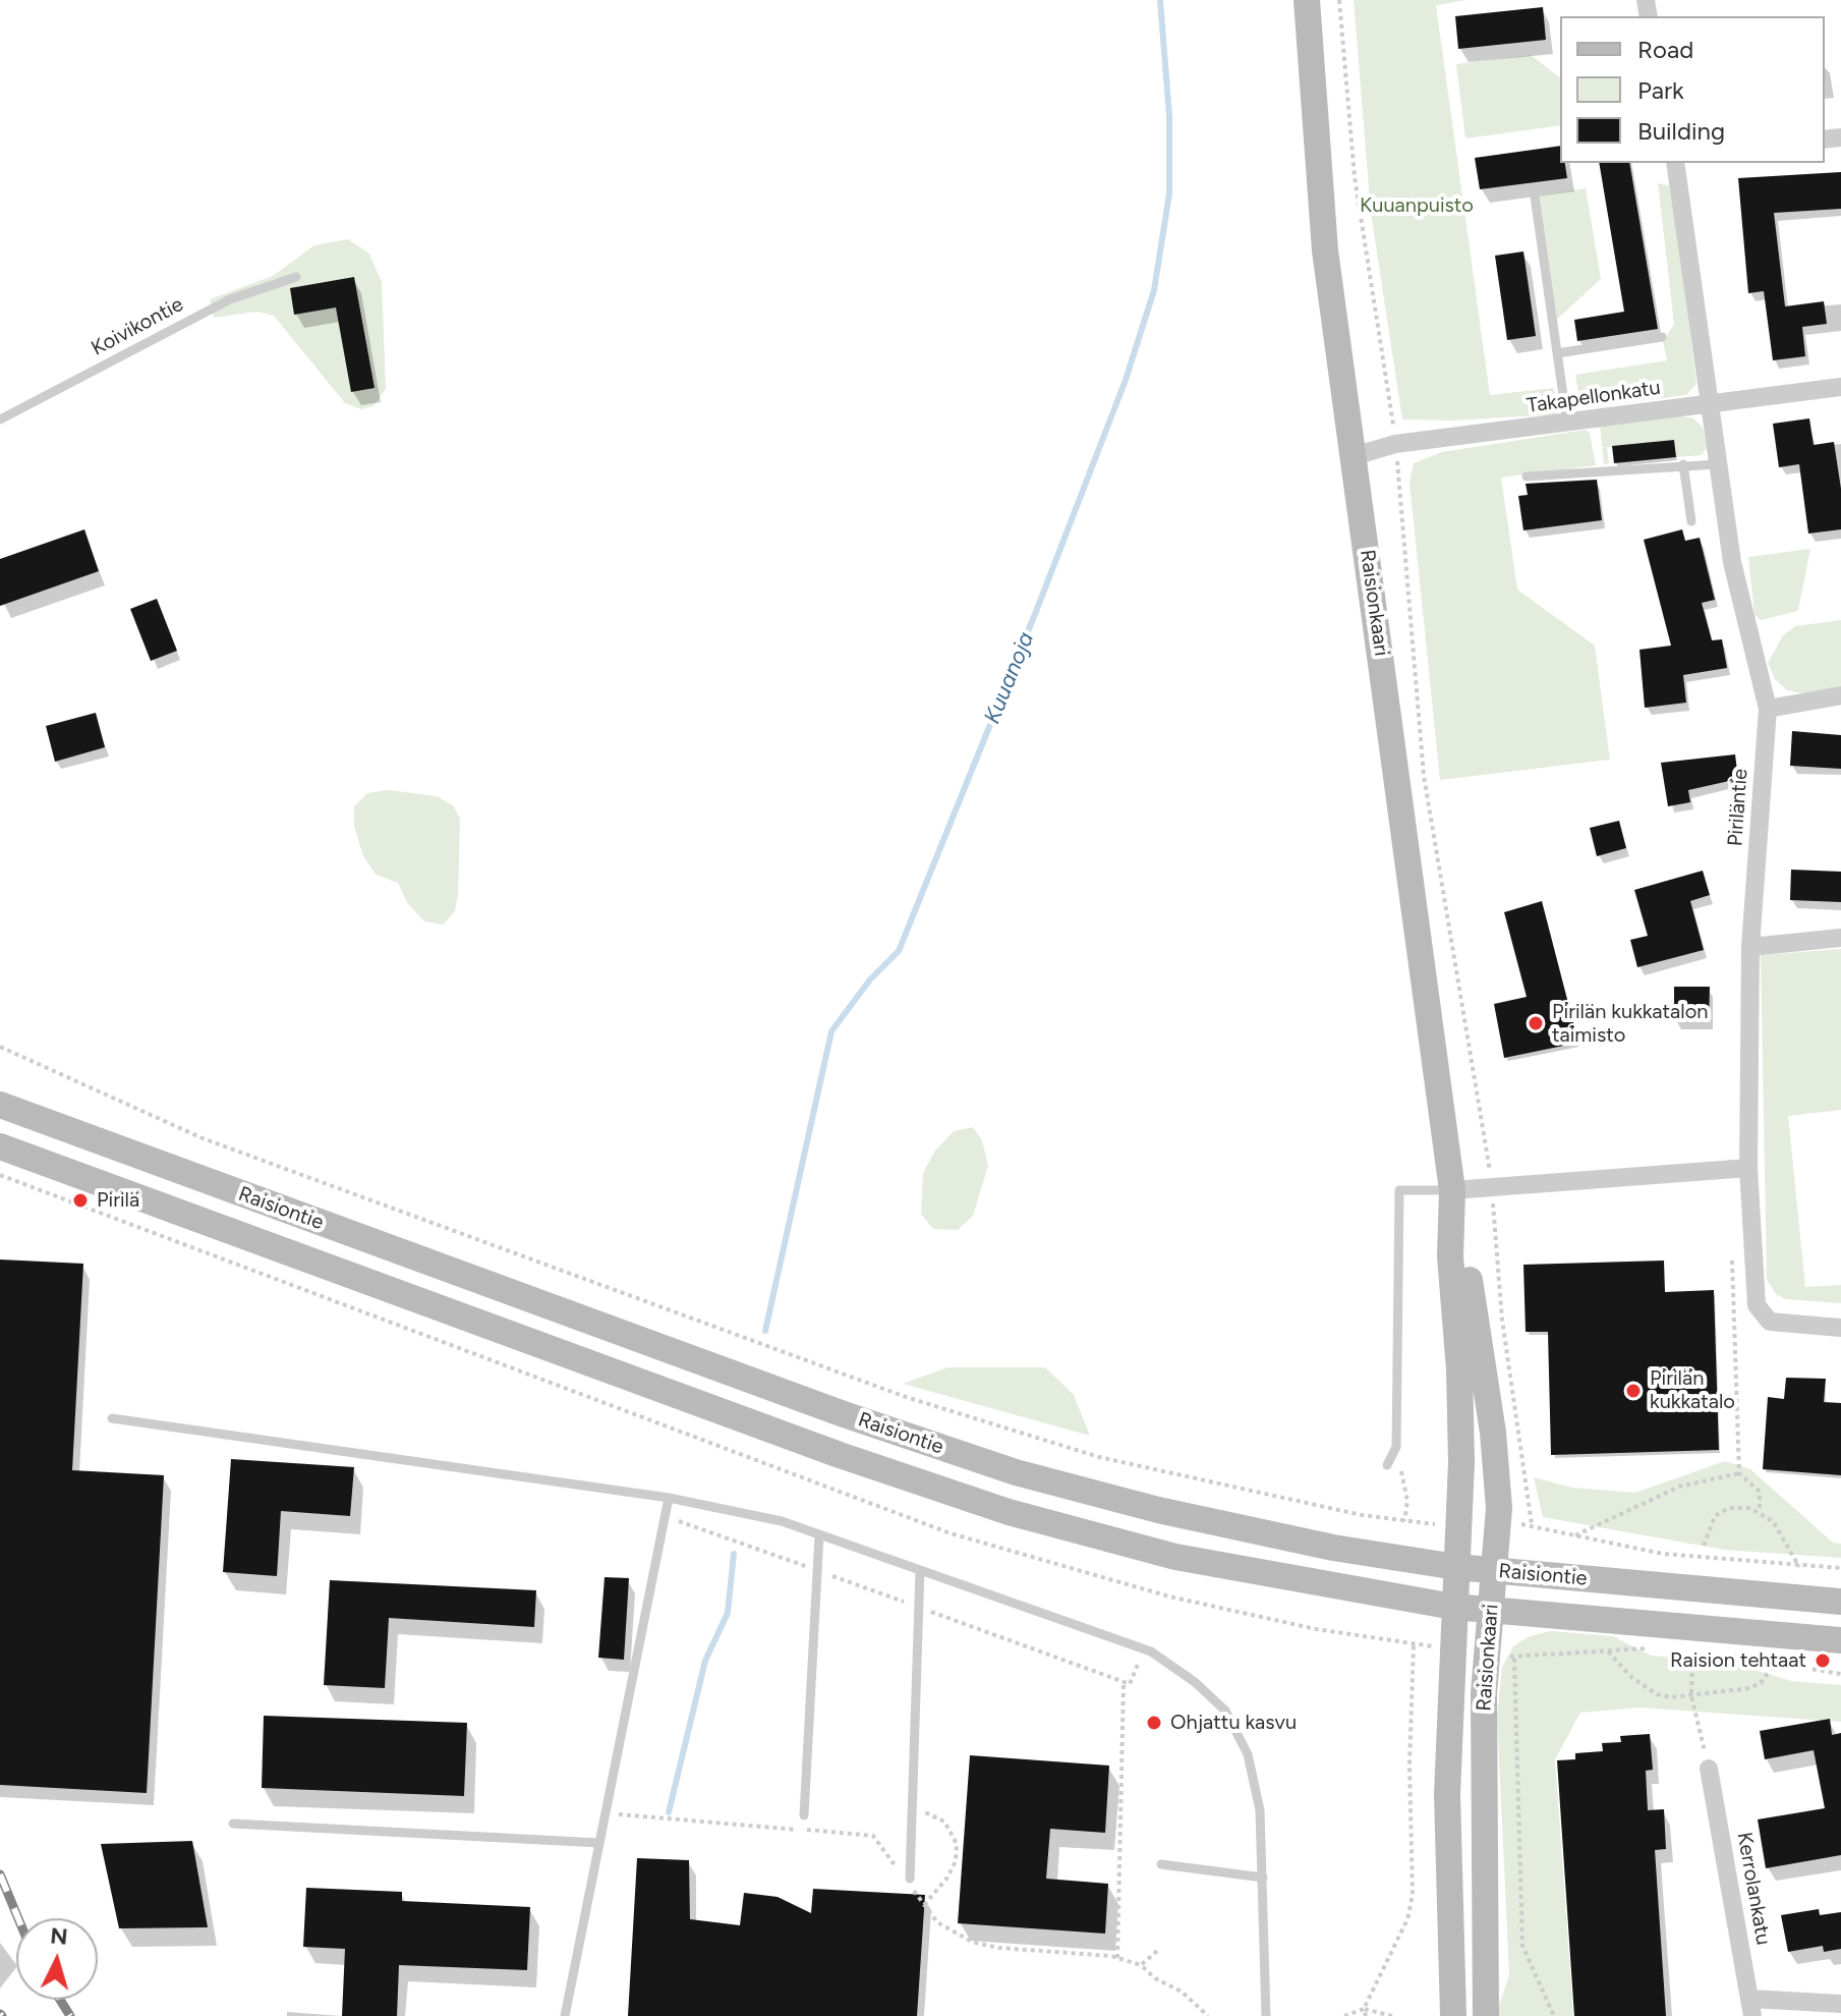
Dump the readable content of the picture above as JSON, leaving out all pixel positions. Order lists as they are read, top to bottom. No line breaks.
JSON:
{"streets":{"main road":["Raisionkaari","Raisiontie"],"street":["Takapellonkatu","Piriläntie","Kerrolankatu"],"lane":["Koivikontie"]},"crossings":[["Takapellonkatu","Raisionkaari"],["Takapellonkatu","Piriläntie"],["Raisionkaari","Raisiontie"]],"water":["Kuuanoja"],"parks":["Kuuanpuisto"],"places":["Pirilän kukkatalon taimisto","Pirilä","Pirilän kukkatalo","Raision tehtaat","Ohjattu kasvu"],"legend":["Road","Park","Building"],"north":"top"}
